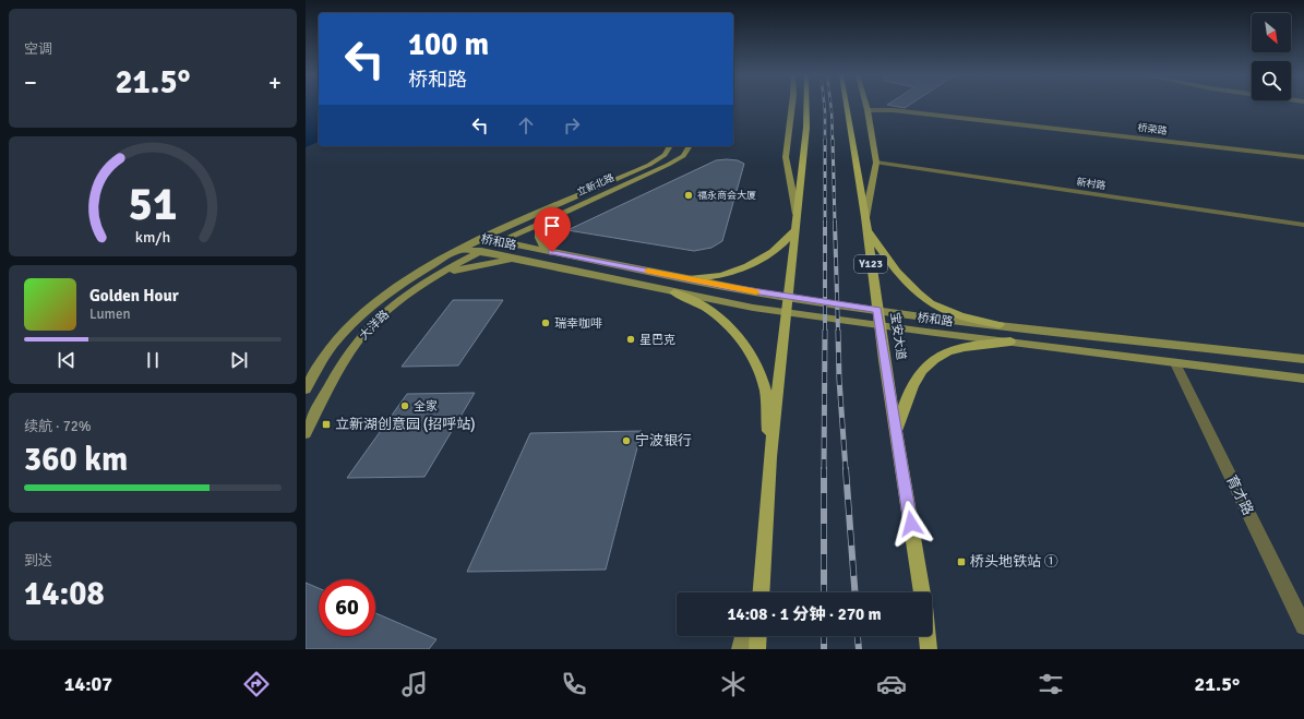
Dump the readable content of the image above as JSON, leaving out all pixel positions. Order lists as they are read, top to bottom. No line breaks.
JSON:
{"streets":{"main road":["立新北路","桥和路","Y123","大洋路","宝安大道"],"street":["桥荣路","新村路","育才路"]},"crossings":[["桥荣路","Y123"],["新村路","Y123"],["立新北路","桥和路"],["立新北路","大洋路"],["桥和路","大洋路"],["桥和路","宝安大道"],["桥和路","育才路"],["Y123","宝安大道"]],"places":{"other":["福永商会大厦","瑞幸咖啡","星巴克","全家","宁波银行"],"transit":["立新湖创意园 (招呼站)","桥头地铁站 ①"]},"north":"bottom right","page":{"tile":["空调",["续航 · 72%","360 km"],["到达","14:08"]],"turn":["100 m","桥和路"],"heat":["−","21.5°","+"],"song":["Golden Hour","Lumen"],"limit":"60","trip":"14:08 · 1 分钟 · 270 m","tabs":["14:07","21.5°"],"gauge":["51","km/h"]}}
